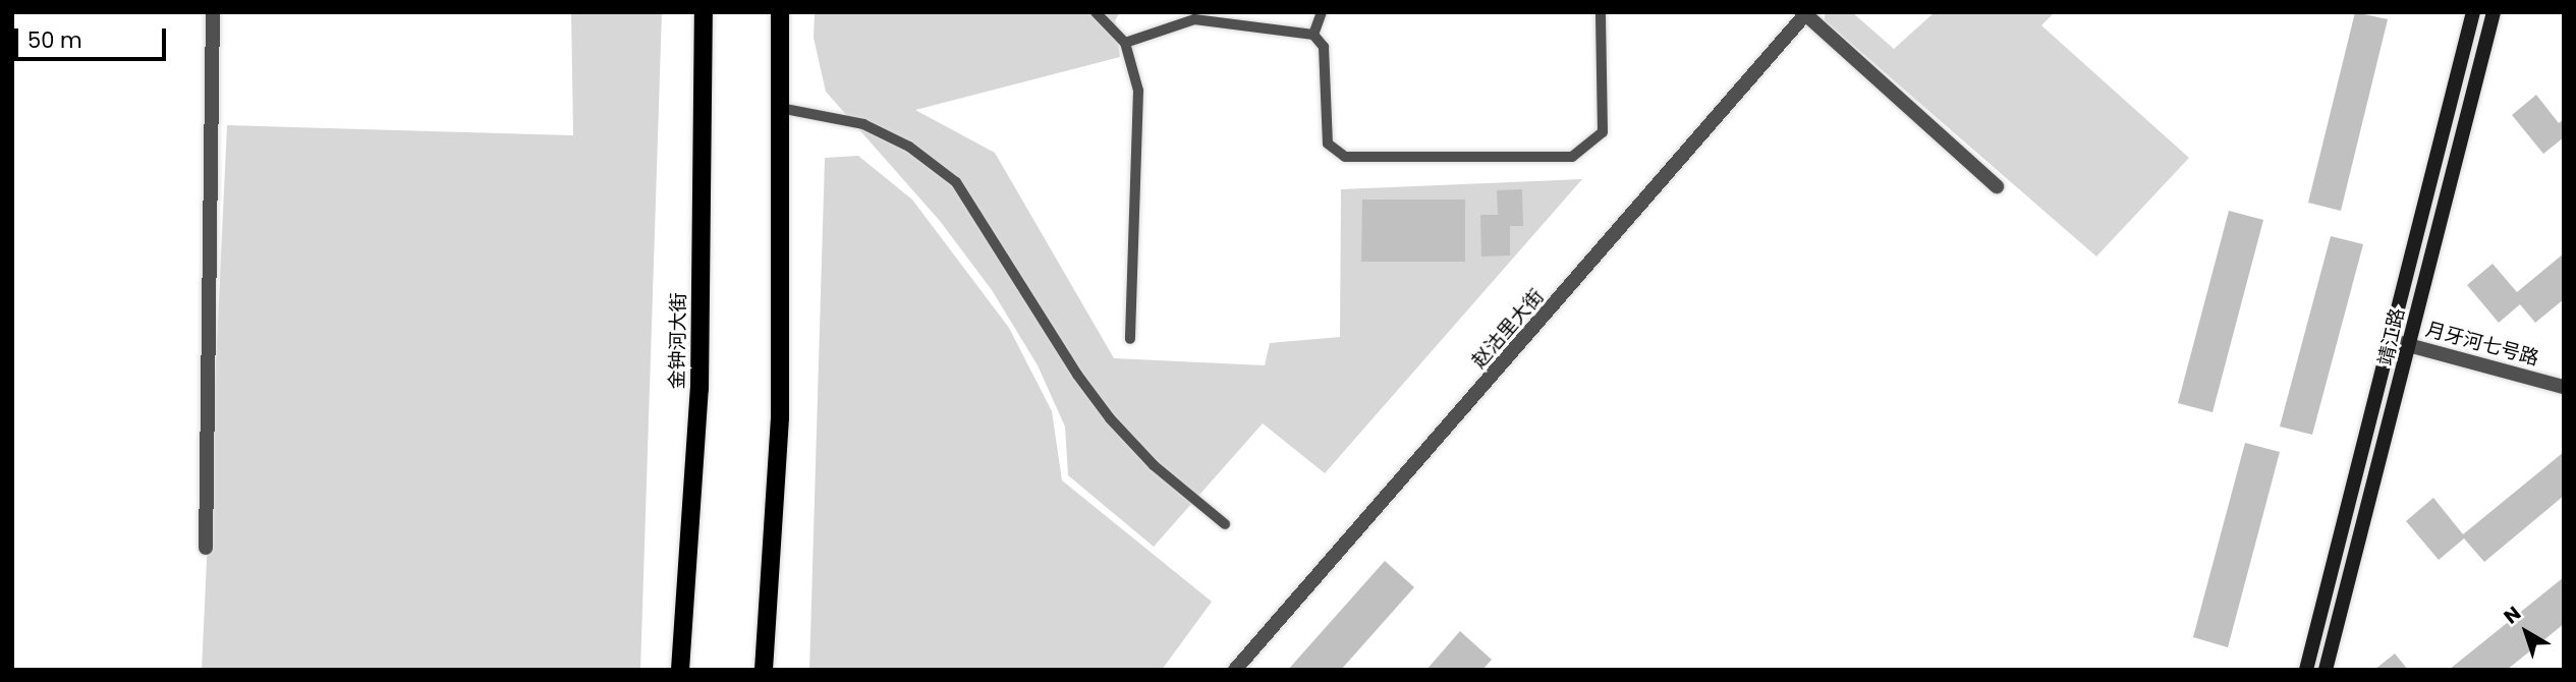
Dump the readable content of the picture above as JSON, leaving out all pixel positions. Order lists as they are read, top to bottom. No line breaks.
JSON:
{"streets":{"main road":["靖江路","金钟河大街"],"street":["赵沽里大街","月牙河七号路"]},"crossings":[["靖江路","月牙河七号路"]],"scale_bar":"50 m","north":"top left"}
